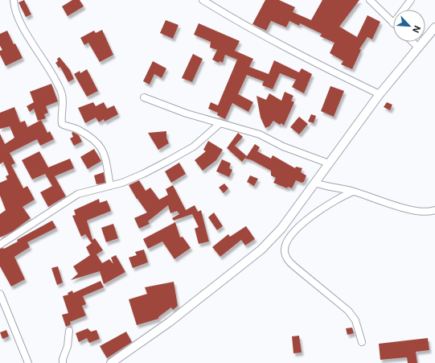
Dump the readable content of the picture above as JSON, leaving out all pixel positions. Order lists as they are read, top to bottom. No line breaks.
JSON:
{"north":"bottom right"}
